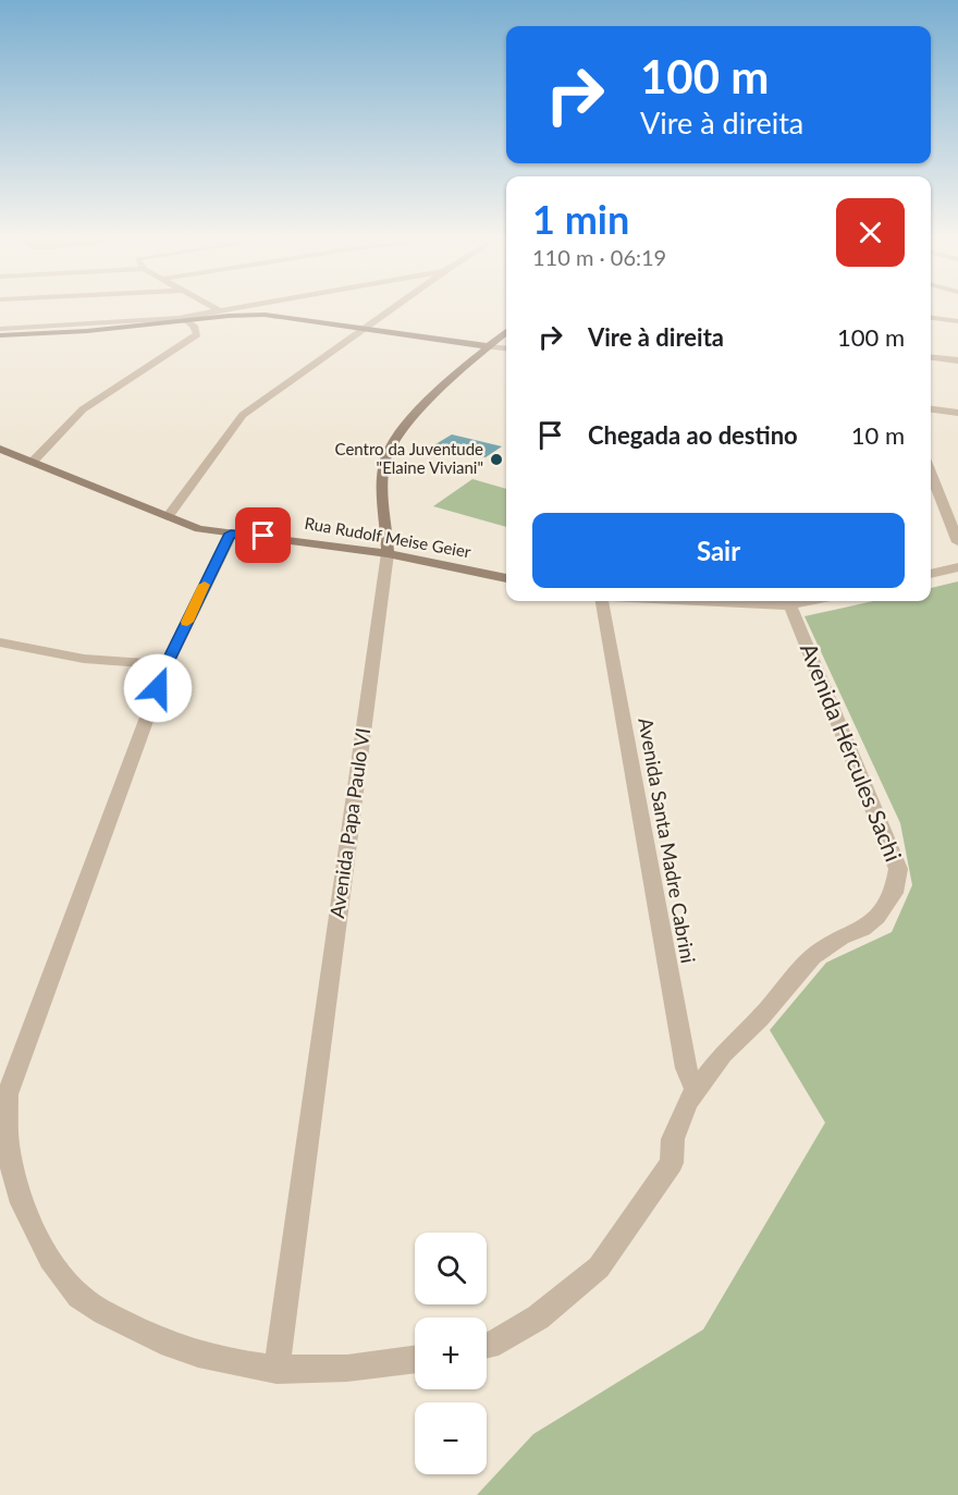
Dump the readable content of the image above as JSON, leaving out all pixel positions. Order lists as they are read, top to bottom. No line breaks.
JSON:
{"streets":{"main road":["Rua Rudolf Meise Geier","Avenida Papa Paulo VI"],"street":["Avenida Hércules Sachi","Avenida Santa Madre Cabrini"]},"crossings":[["Rua Rudolf Meise Geier","Avenida Papa Paulo VI"],["Avenida Hércules Sachi","Avenida Santa Madre Cabrini"]],"places":["Centro da Juventude \"Elaine Viviani\""],"page":{"turn":["100 m","Vire à direita"],"heading":["1 min","110 m · 06:19"],"list":[{"name":"Vire à direita","value":"100 m"},{"name":"Chegada ao destino","value":"10 m"}],"buttons":"Sair","map_buttons":["+","−"]}}
